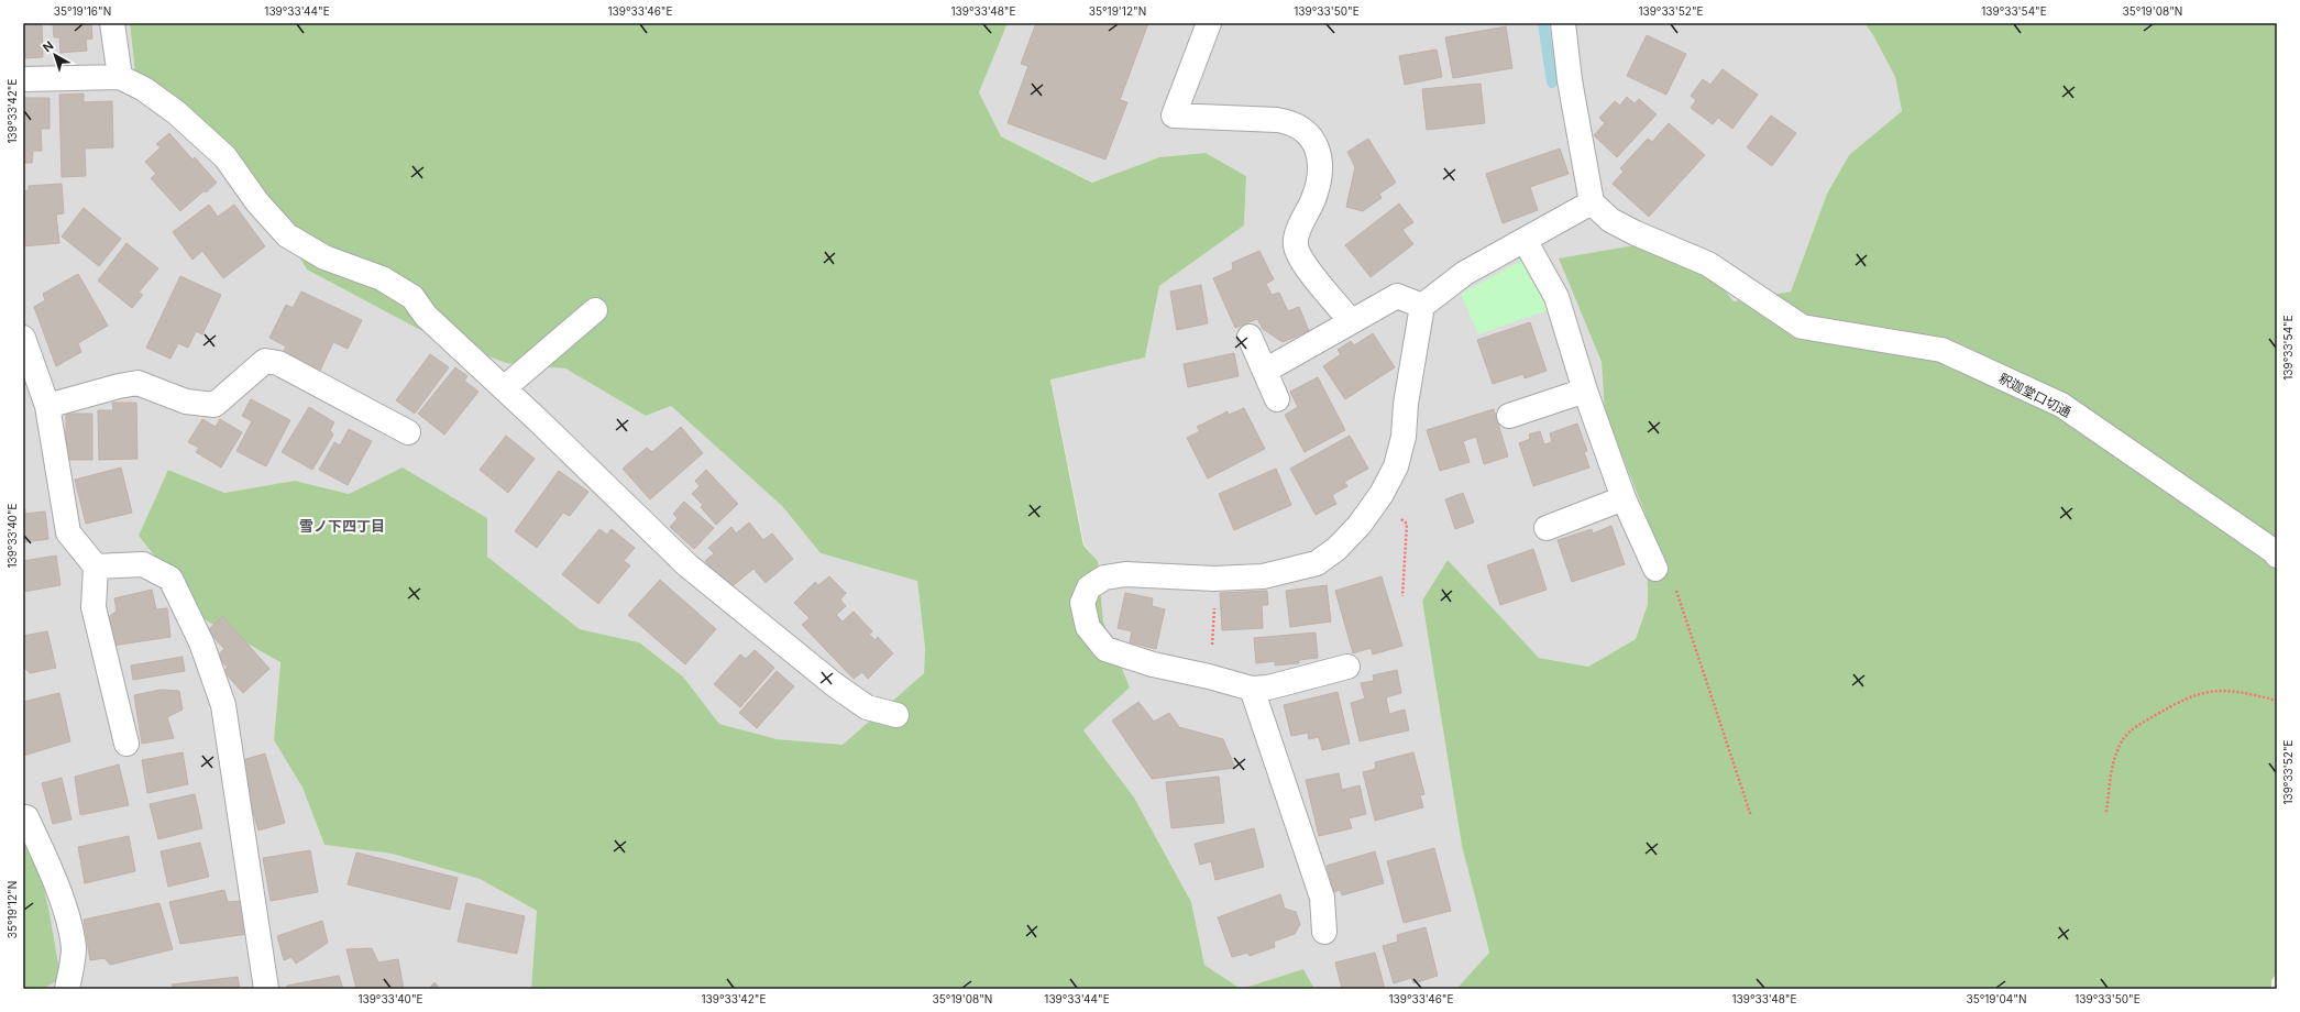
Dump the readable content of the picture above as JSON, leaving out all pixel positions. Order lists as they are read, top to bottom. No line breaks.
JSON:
{"streets":{"street":["釈迦堂口切通"]},"districts":["雪ノ下四丁目"],"north":"top left","coordinates":["35°19'16\"N","139°33'44\"E","139°33'46\"E","139°33'48\"E","35°19'12\"N","139°33'50\"E","139°33'52\"E","139°33'54\"E","35°19'08\"N","139°33'42\"E","139°33'40\"E","35°19'04\"N"]}
